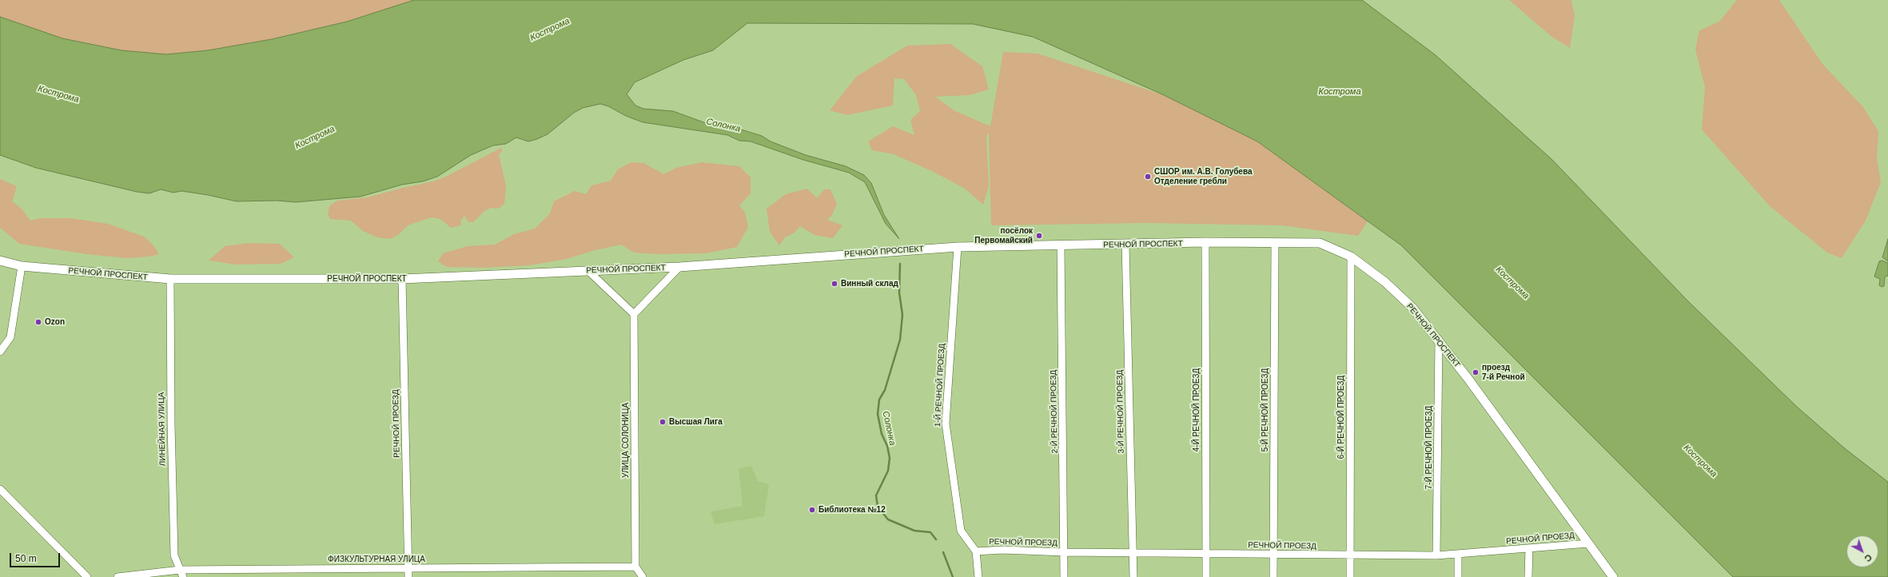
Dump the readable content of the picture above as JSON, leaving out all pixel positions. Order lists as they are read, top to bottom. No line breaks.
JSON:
{"streets":{"street":["РЕЧНОЙ ПРОСПЕКТ","1-Й РЕЧНОЙ ПРОЕЗД","4-Й РЕЧНОЙ ПРОЕЗД","5-Й РЕЧНОЙ ПРОЕЗД","2-Й РЕЧНОЙ ПРОЕЗД","3-Й РЕЧНОЙ ПРОЕЗД","6-Й РЕЧНОЙ ПРОЕЗД","РЕЧНОЙ ПРОЕЗД","ЛИНЕЙНАЯ УЛИЦА","УЛИЦА СОЛОНИЦА","7-Й РЕЧНОЙ ПРОЕЗД","ФИЗКУЛЬТУРНАЯ УЛИЦА"]},"crossings":[["РЕЧНОЙ ПРОСПЕКТ","1-Й РЕЧНОЙ ПРОЕЗД"],["РЕЧНОЙ ПРОСПЕКТ","4-Й РЕЧНОЙ ПРОЕЗД"],["РЕЧНОЙ ПРОСПЕКТ","5-Й РЕЧНОЙ ПРОЕЗД"],["РЕЧНОЙ ПРОСПЕКТ","2-Й РЕЧНОЙ ПРОЕЗД"],["РЕЧНОЙ ПРОСПЕКТ","3-Й РЕЧНОЙ ПРОЕЗД"],["РЕЧНОЙ ПРОСПЕКТ","6-Й РЕЧНОЙ ПРОЕЗД"],["РЕЧНОЙ ПРОСПЕКТ","РЕЧНОЙ ПРОЕЗД"],["РЕЧНОЙ ПРОСПЕКТ","ЛИНЕЙНАЯ УЛИЦА"],["РЕЧНОЙ ПРОСПЕКТ","7-Й РЕЧНОЙ ПРОЕЗД"],["1-Й РЕЧНОЙ ПРОЕЗД","РЕЧНОЙ ПРОЕЗД"],["4-Й РЕЧНОЙ ПРОЕЗД","РЕЧНОЙ ПРОЕЗД"],["5-Й РЕЧНОЙ ПРОЕЗД","РЕЧНОЙ ПРОЕЗД"],["2-Й РЕЧНОЙ ПРОЕЗД","РЕЧНОЙ ПРОЕЗД"],["3-Й РЕЧНОЙ ПРОЕЗД","РЕЧНОЙ ПРОЕЗД"],["6-Й РЕЧНОЙ ПРОЕЗД","РЕЧНОЙ ПРОЕЗД"],["РЕЧНОЙ ПРОЕЗД","7-Й РЕЧНОЙ ПРОЕЗД"],["РЕЧНОЙ ПРОЕЗД","ФИЗКУЛЬТУРНАЯ УЛИЦА"],["ЛИНЕЙНАЯ УЛИЦА","ФИЗКУЛЬТУРНАЯ УЛИЦА"],["УЛИЦА СОЛОНИЦА","ФИЗКУЛЬТУРНАЯ УЛИЦА"]],"water":["Кострома","Солонка"],"places":["СШОР им. А.В. Голубева Отделение гребли","посёлок Первомайский","Винный склад","Ozon","проезд 7-й Речной","Высшая Лига","Библиотека №12"],"scale_bar":"50 m","north":"bottom right"}
